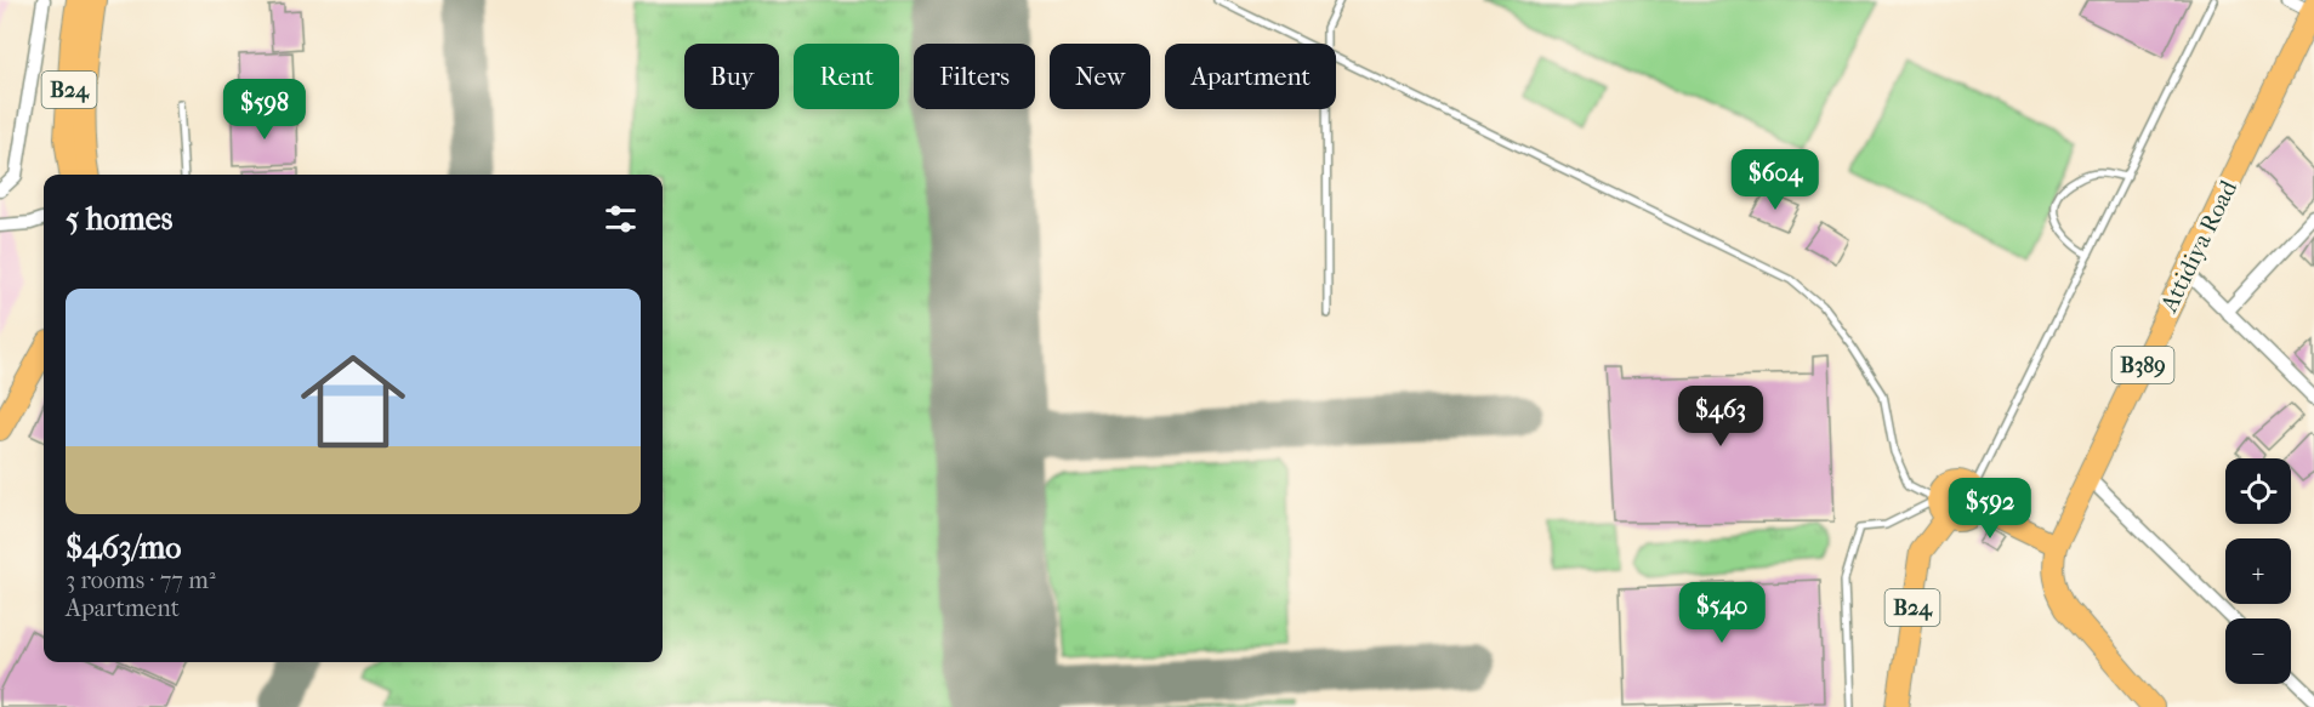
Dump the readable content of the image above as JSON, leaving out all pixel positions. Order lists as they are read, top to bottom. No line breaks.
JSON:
{"streets":{"main road":["B24","Attidiya Road","B389"]},"crossings":[["B24","Attidiya Road"]],"page":{"chip":["Buy","Rent","Filters","New","Apartment"],"price":["$598","$604","$463","$592","$540"],"heading":"5 homes","list":[{"name":"$463/mo","note":"3 rooms · 77 m² · Apartment"}],"map_buttons":["+","−"]}}
